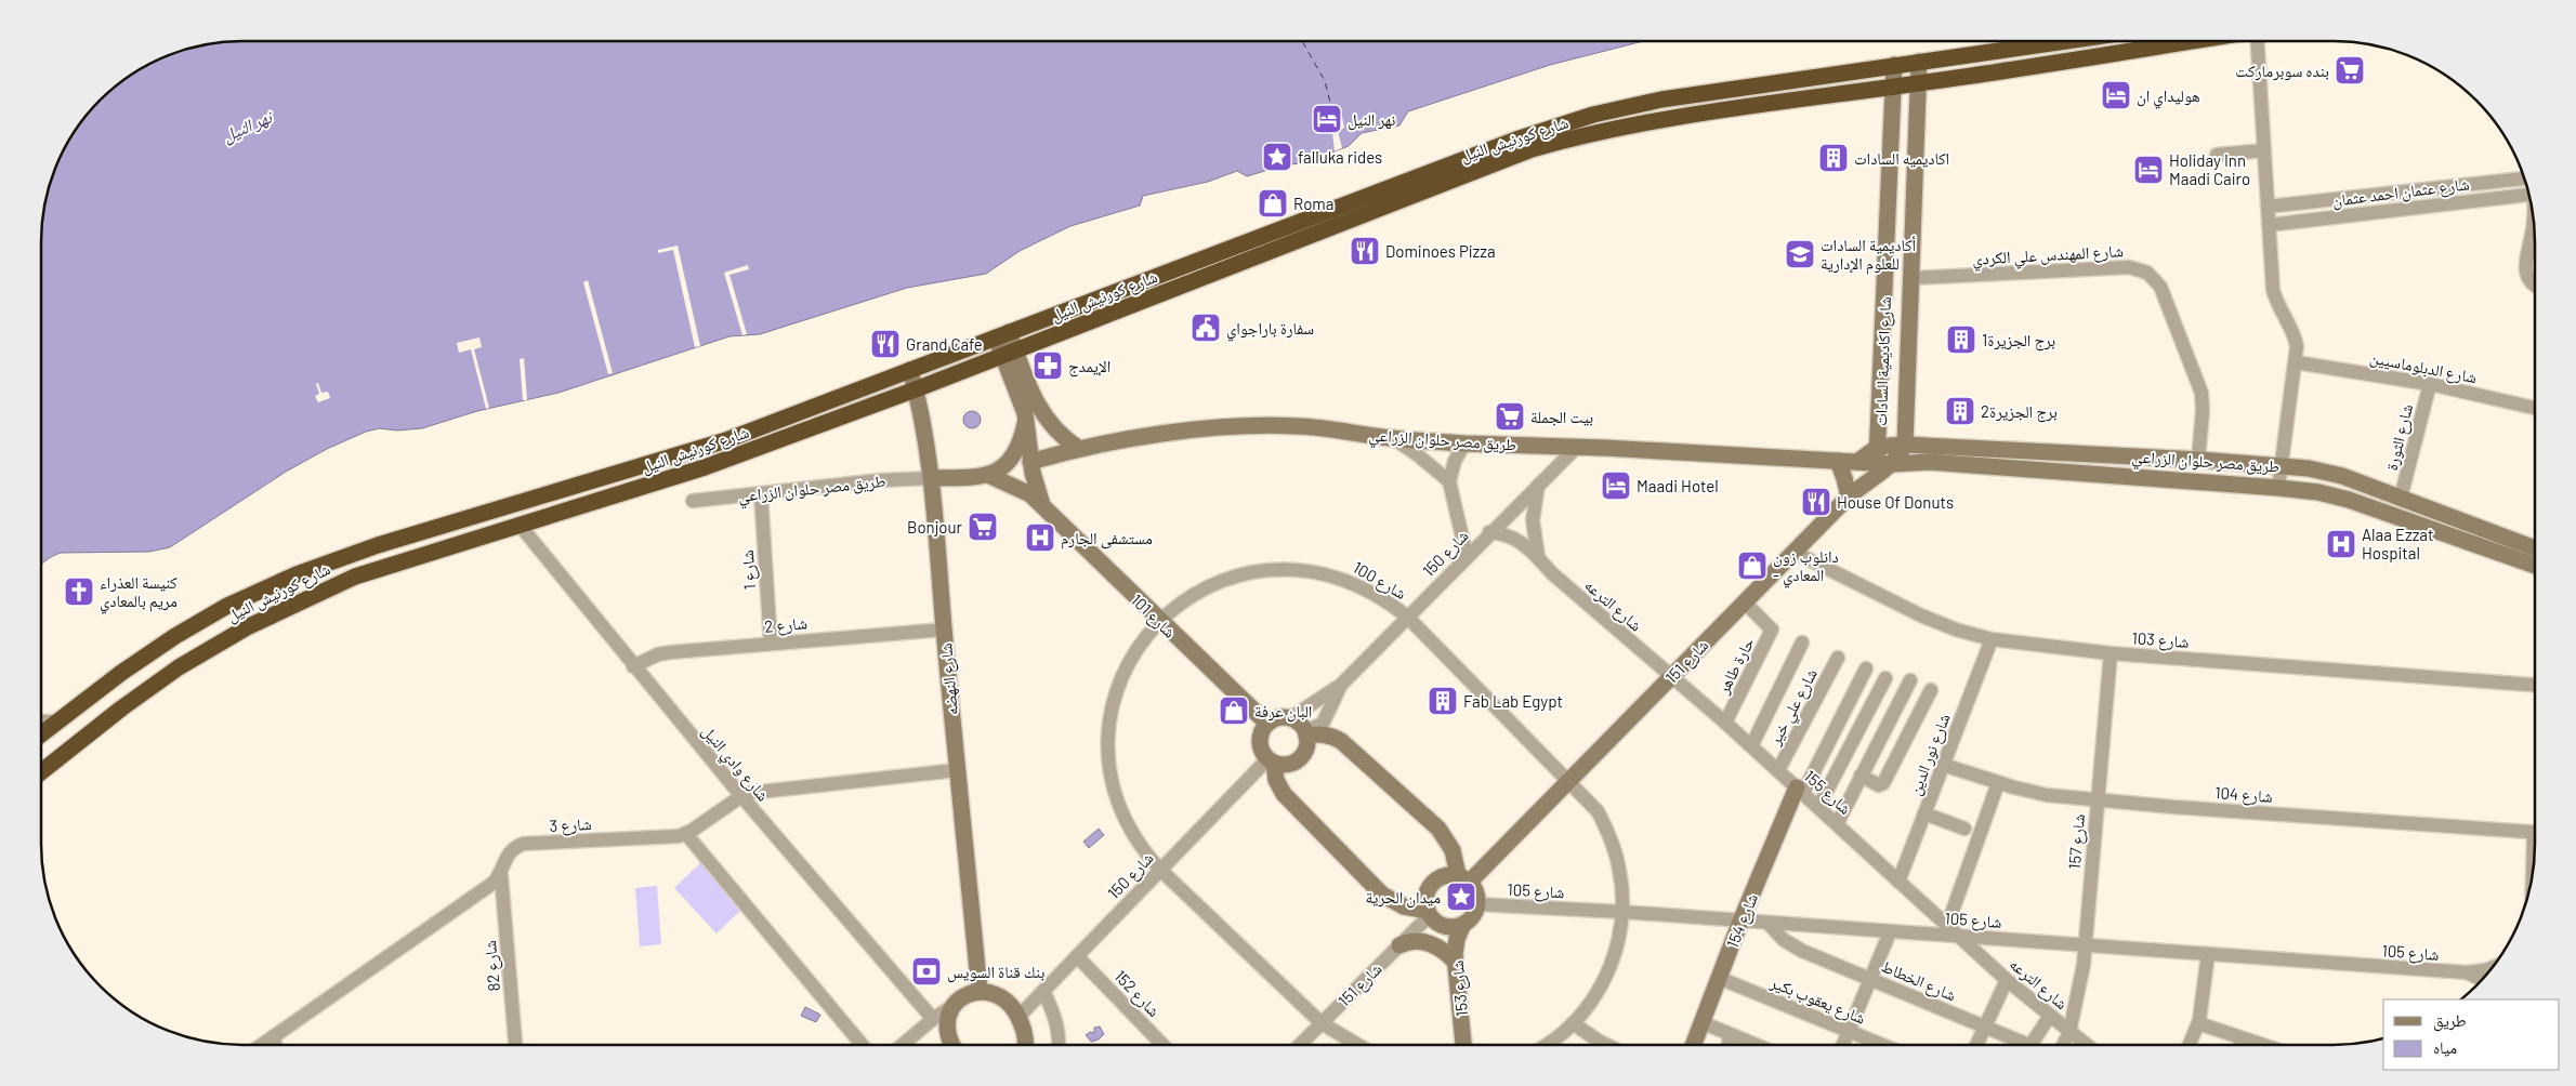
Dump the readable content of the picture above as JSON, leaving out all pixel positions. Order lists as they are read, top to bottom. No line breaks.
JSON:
{"streets":{"highway":["شارع كورنيش النيل"],"main road":["شارع اكاديمية السادات","طريق مصر حلوان الزراعي","شارع 101","شارع 151","شارع النهضه","شارع 154","شارع 153"],"street":["شارع عثمان احمد عثمان","شارع المهندس علي الكردي","شارع الدبلوماسيين","شارع الثورة","شارع 150","شارع 1","شارع 100","شارع الترعه","شارع 2","شارع 103","حارة طاهر","شارع علي خير","شارع نور الدين","شارع وادي النيل","شارع 155","شارع 104","شارع 3","شارع 157","شارع 105","شارع 82","شارع الخطاط","شارع 152","شارع يعقوب بكير"]},"crossings":[["شارع كورنيش النيل","شارع اكاديمية السادات"],["شارع كورنيش النيل","شارع النهضه"],["شارع كورنيش النيل","شارع وادي النيل"],["شارع المهندس علي الكردي","شارع اكاديمية السادات"],["شارع المهندس علي الكردي","طريق مصر حلوان الزراعي"],["شارع اكاديمية السادات","طريق مصر حلوان الزراعي"],["شارع اكاديمية السادات","شارع 151"],["شارع الدبلوماسيين","شارع الثورة"],["شارع الثورة","طريق مصر حلوان الزراعي"],["طريق مصر حلوان الزراعي","شارع 150"],["طريق مصر حلوان الزراعي","شارع 1"],["طريق مصر حلوان الزراعي","شارع 151"],["طريق مصر حلوان الزراعي","شارع النهضه"],["شارع 150","شارع 100"],["شارع 150","شارع الترعه"],["شارع 150","شارع 101"],["شارع 150","شارع 152"],["شارع 1","شارع 2"],["شارع 100","شارع 101"],["شارع 100","شارع 151"],["شارع 100","شارع 105"],["شارع الترعه","شارع 151"],["شارع الترعه","شارع 155"],["شارع الترعه","شارع 157"],["شارع الترعه","شارع 105"],["شارع الترعه","شارع الخطاط"],["شارع 2","شارع النهضه"],["شارع 2","شارع وادي النيل"],["شارع 103","شارع 151"],["شارع 103","شارع نور الدين"],["شارع 103","شارع 157"],["شارع 151","حارة طاهر"],["شارع 151","شارع 155"],["شارع 151","شارع 105"],["شارع 151","شارع 153"],["حارة طاهر","شارع 155"],["شارع النهضه","شارع 3"],["شارع علي خير","شارع 155"],["شارع نور الدين","شارع 155"],["شارع نور الدين","شارع 104"],["شارع وادي النيل","شارع 3"],["شارع 155","شارع 105"],["شارع 155","شارع 154"],["شارع 104","شارع 157"],["شارع 3","شارع 82"],["شارع 157","شارع 105"],["شارع 105","شارع 154"],["شارع 105","شارع الخطاط"],["شارع 105","شارع 153"],["شارع 154","شارع يعقوب بكير"]],"water":["نهر النيل"],"places":{"supermarket":["بنده سوبرماركت","بيت الجملة","Bonjour"],"hotel":["هوليداي ان","نهر النيل","Holiday Inn Maadi Cairo","Maadi Hotel"],"place":["falluka rides","ميدان الحرية"],"building":["اكاديميه السادات","برج الجزيرة1","برج الجزيرة2","Fab Lab Egypt"],"shop":["Roma","دانلوب زون - المعادي","البان عرفة"],"restaurant":["Dominoes Pizza","Grand Cafe","House Of Donuts"],"school or university":["أكاديمية السادات للعلوم الإدارية"],"public building":["سفارة باراجواي"],"pharmacy":["الإيمدج"],"hospital":["مستشفى الجارم","Alaa Ezzat Hospital"],"church":["كنيسة العذراء مريم بالمعادي"],"bank":["بنك قناة السويس"]},"legend":["طريق","مياه"]}
